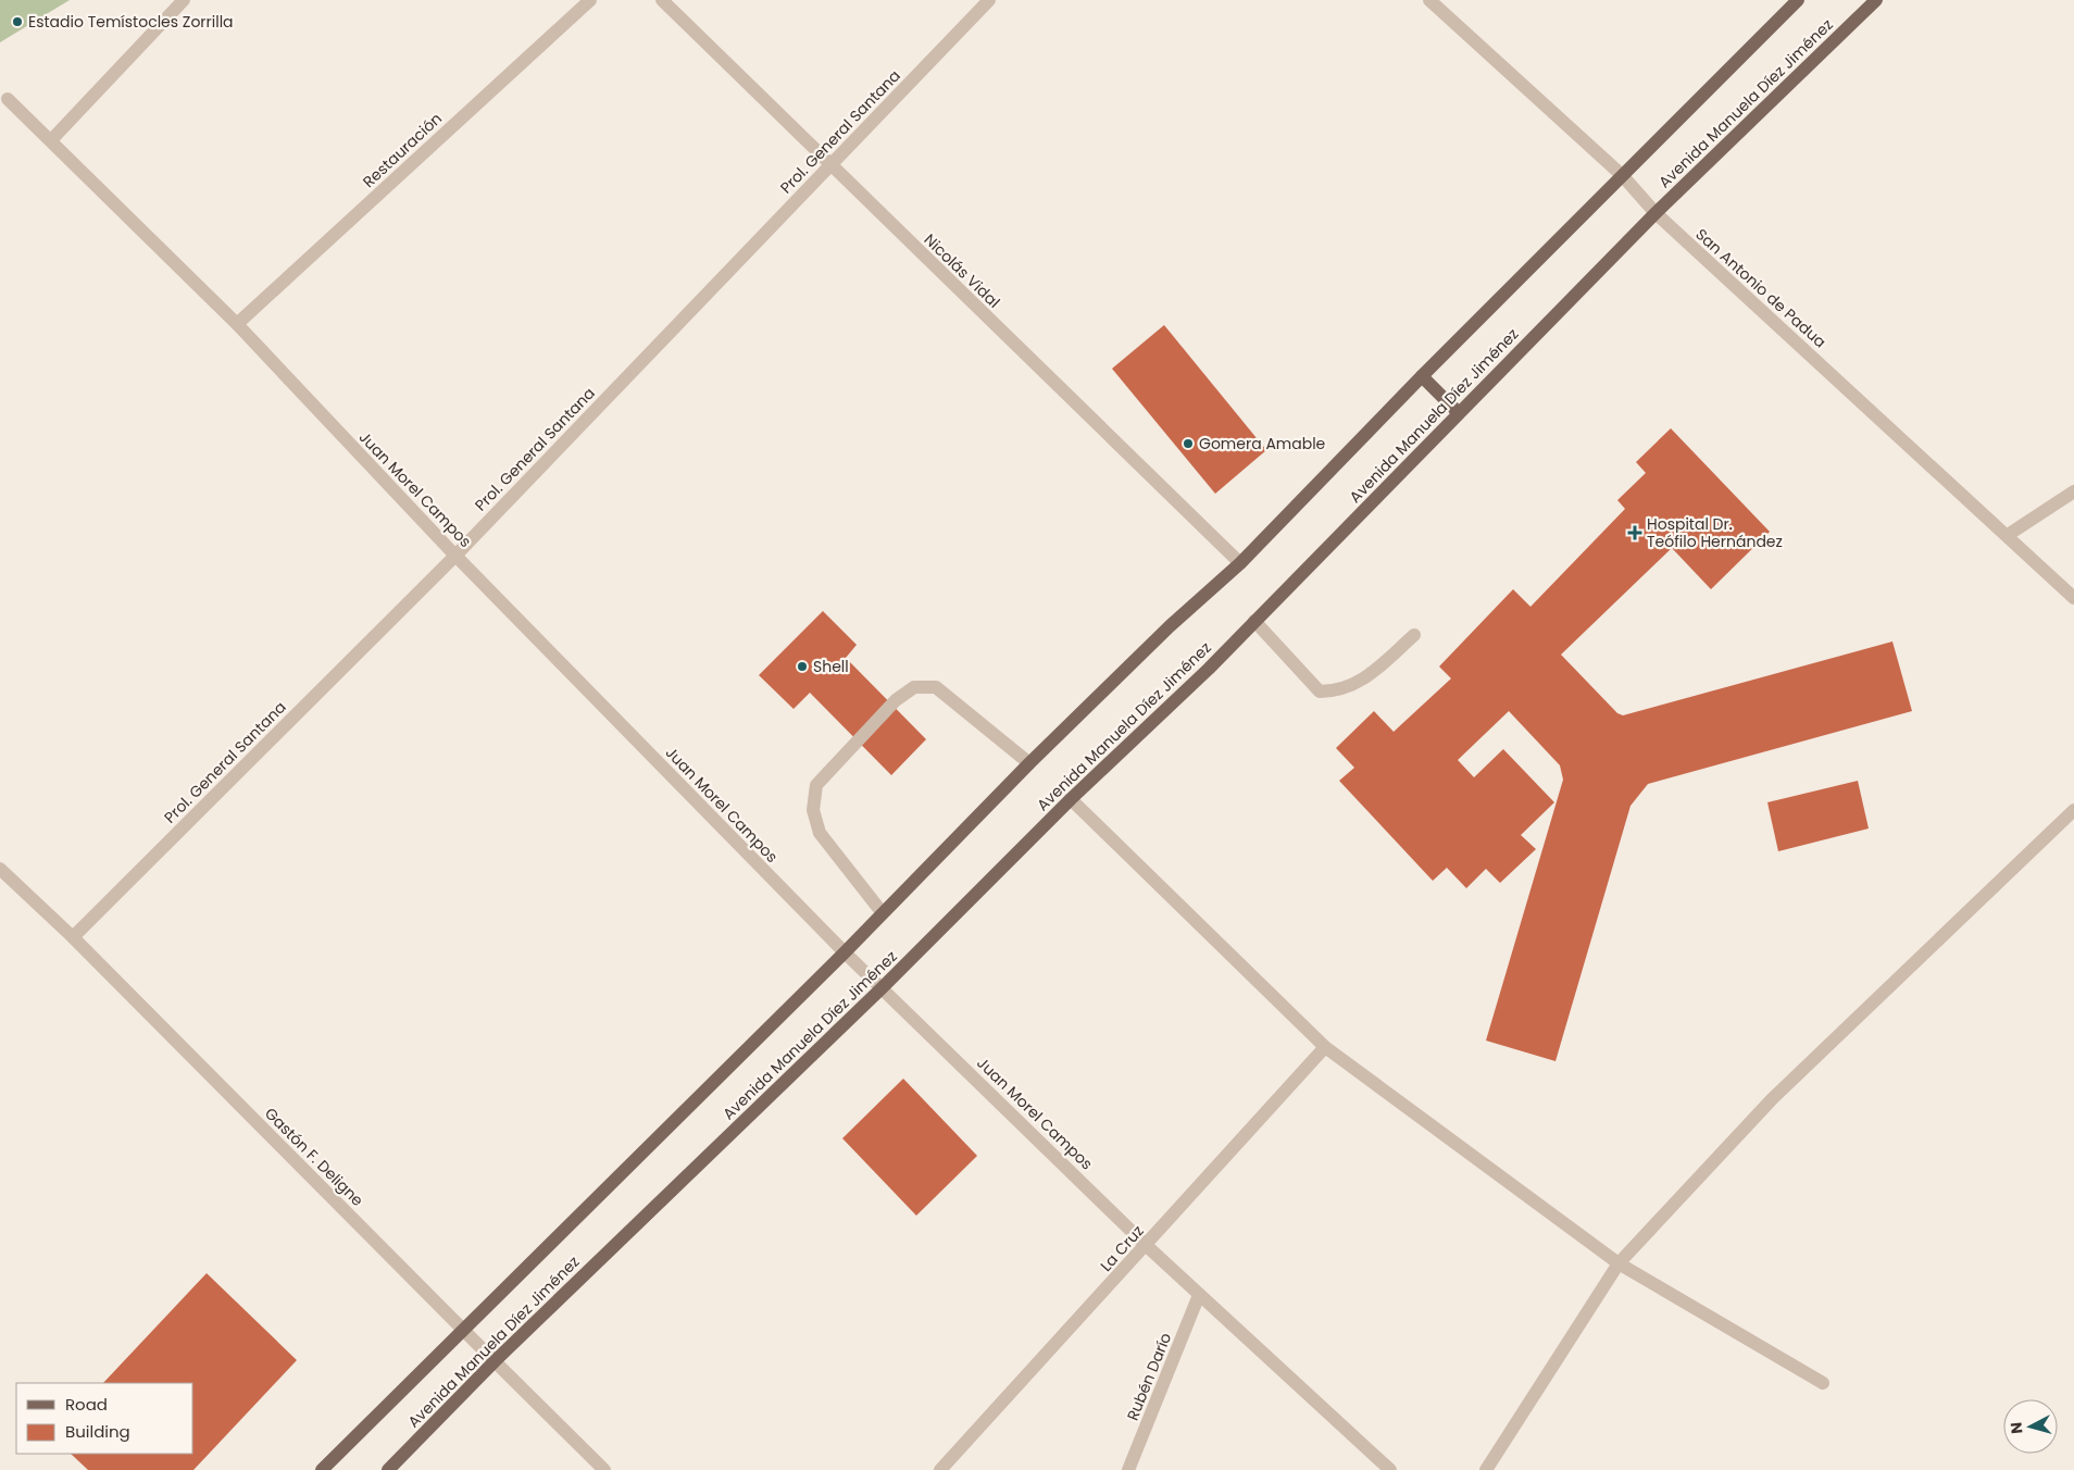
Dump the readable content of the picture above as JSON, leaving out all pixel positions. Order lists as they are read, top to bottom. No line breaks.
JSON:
{"streets":{"main road":["Avenida Manuela Díez Jiménez"],"street":["Prol. General Santana","Restauración","Nicolás Vidal","San Antonio de Padua","Juan Morel Campos","Gastón F. Deligne","La Cruz","Rubén Darío"]},"crossings":[["Avenida Manuela Díez Jiménez","Nicolás Vidal"],["Avenida Manuela Díez Jiménez","San Antonio de Padua"],["Avenida Manuela Díez Jiménez","Juan Morel Campos"],["Avenida Manuela Díez Jiménez","Gastón F. Deligne"],["Prol. General Santana","Nicolás Vidal"],["Prol. General Santana","Juan Morel Campos"],["Prol. General Santana","Gastón F. Deligne"],["Restauración","Juan Morel Campos"],["Juan Morel Campos","La Cruz"],["Juan Morel Campos","Rubén Darío"]],"places":{"other":["Estadio Temístocles Zorrilla","Gomera Amable","Shell"],"health":["Hospital Dr. Teófilo Hernández"]},"legend":["Road","Building"],"north":"left"}
